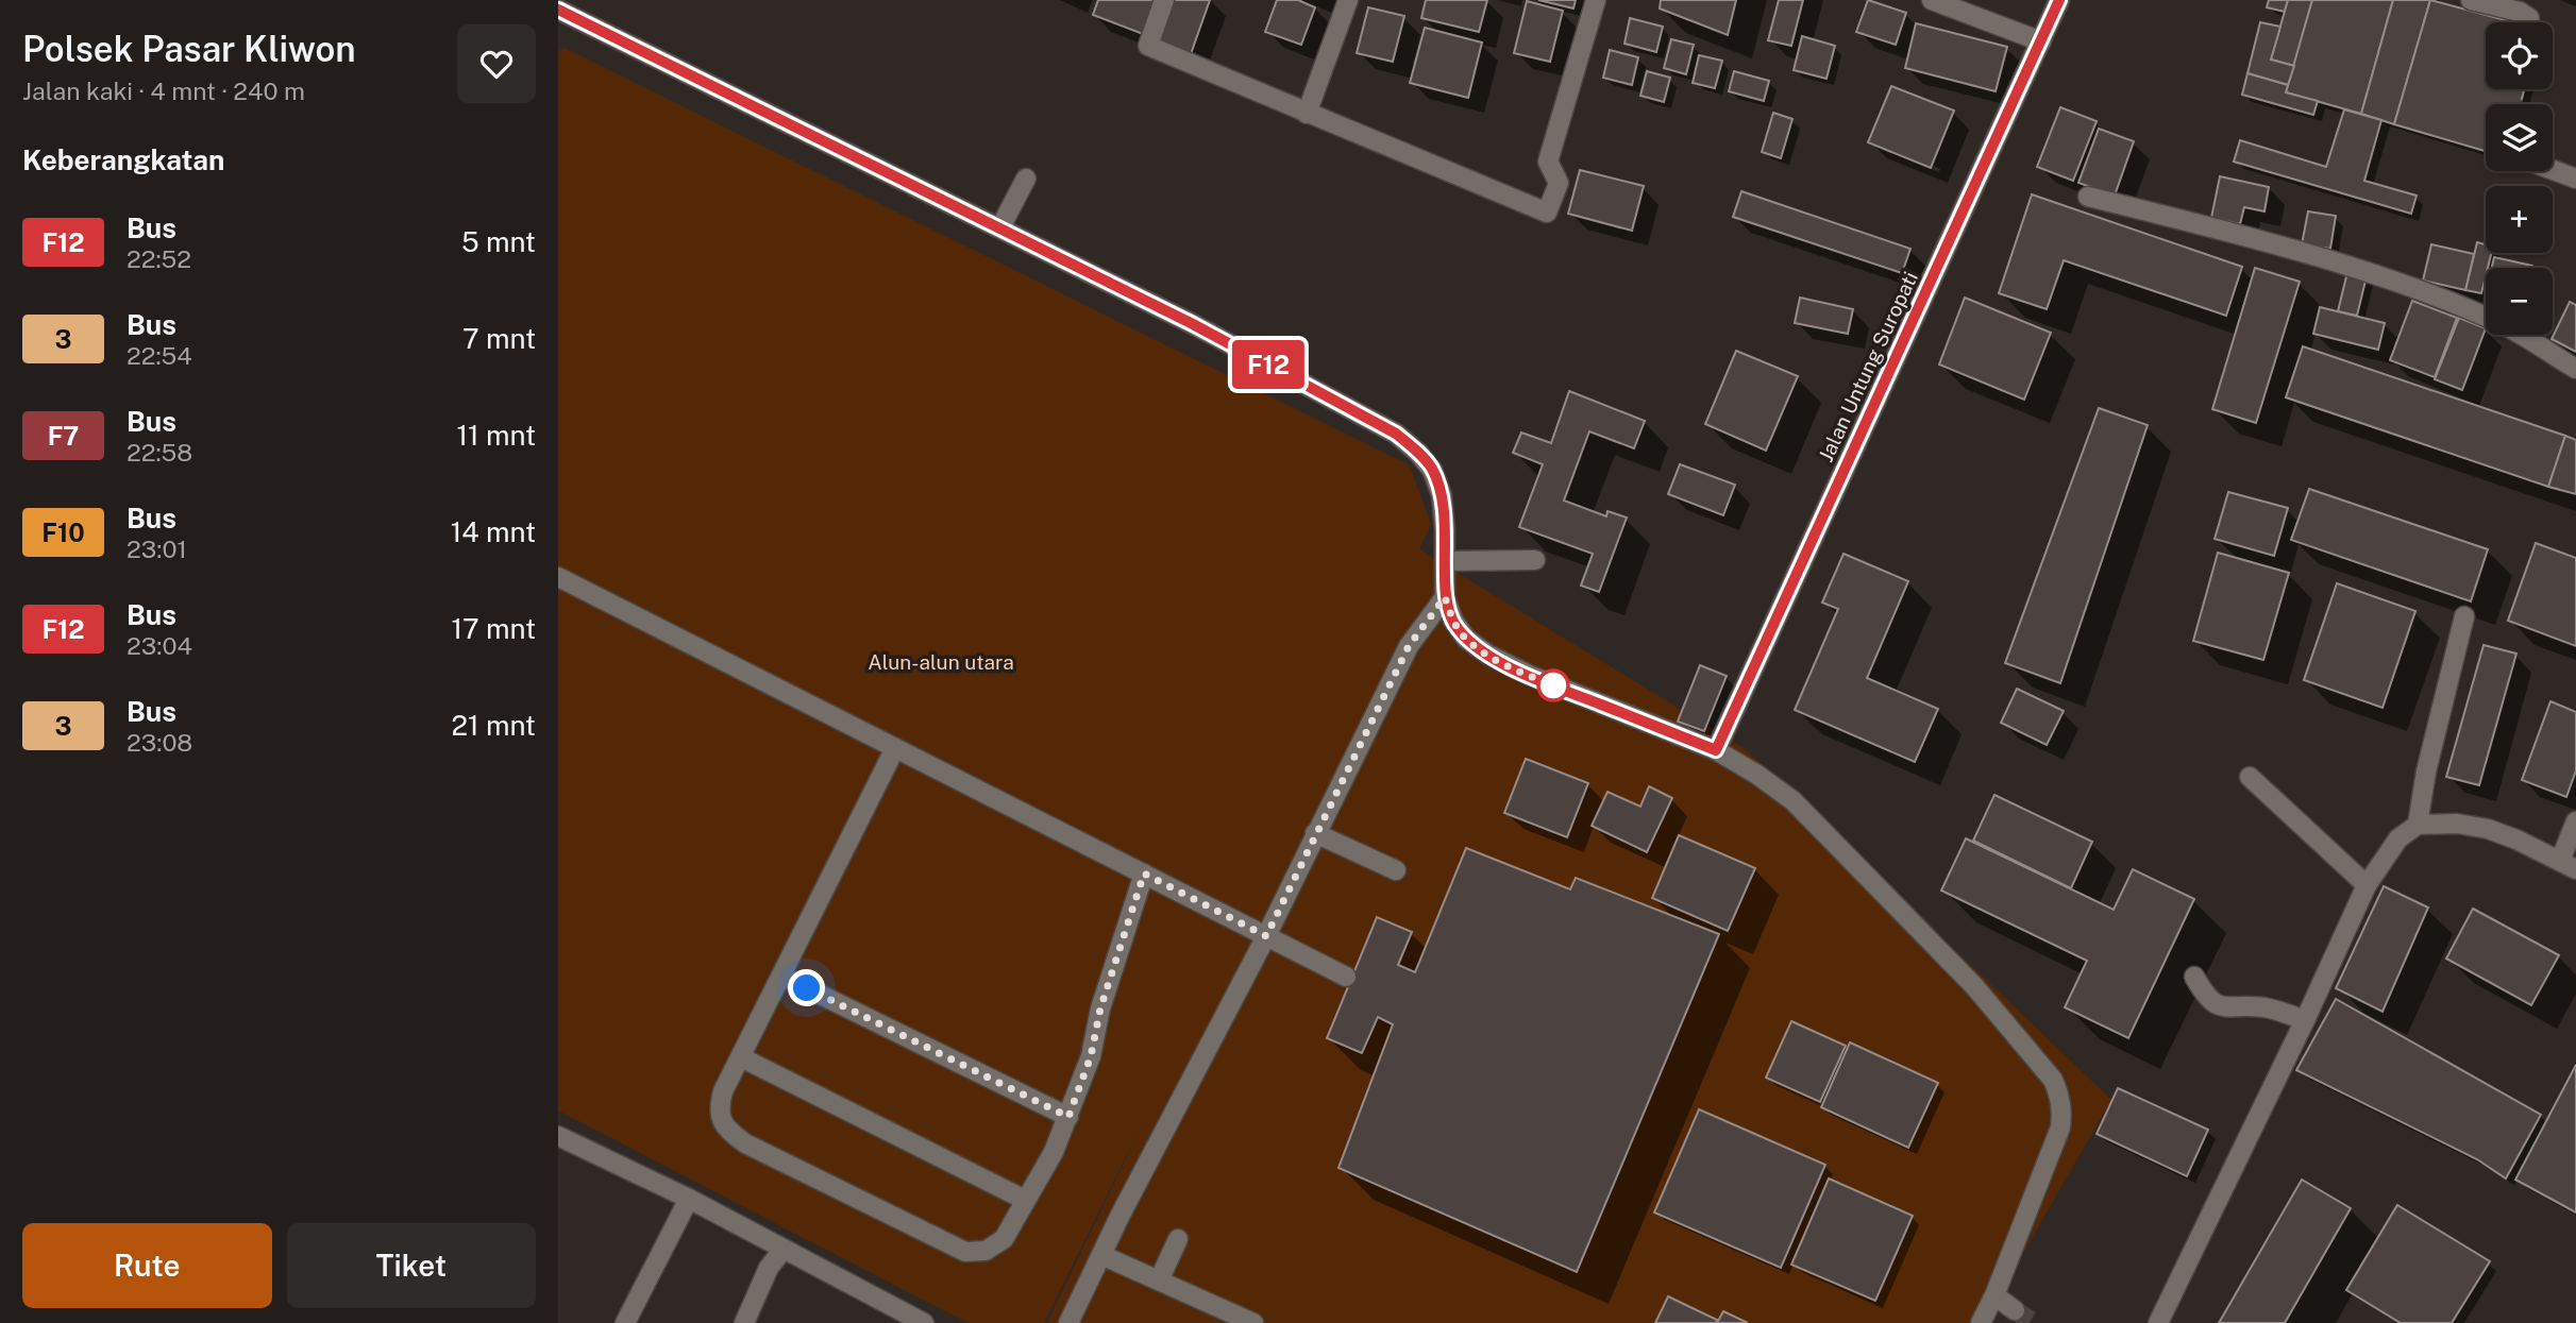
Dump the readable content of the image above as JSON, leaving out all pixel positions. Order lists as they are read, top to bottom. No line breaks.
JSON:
{"streets":{"street":["Jalan Untung Suropati"]},"parks":["Alun-alun utara"],"lines":["bus line F12"],"page":{"heading":[["Polsek Pasar Kliwon","Jalan kaki · 4 mnt · 240 m"],"Keberangkatan"],"on_map":"F12","map_buttons":["+","−"],"list":[{"mark":"F12","name":"Bus","note":"22:52","value":"5 mnt"},{"mark":"3","name":"Bus","note":"22:54","value":"7 mnt"},{"mark":"F7","name":"Bus","note":"22:58","value":"11 mnt"},{"mark":"F10","name":"Bus","note":"23:01","value":"14 mnt"},{"mark":"F12","name":"Bus","note":"23:04","value":"17 mnt"},{"mark":"3","name":"Bus","note":"23:08","value":"21 mnt"}],"buttons":["Rute","Tiket"]}}
